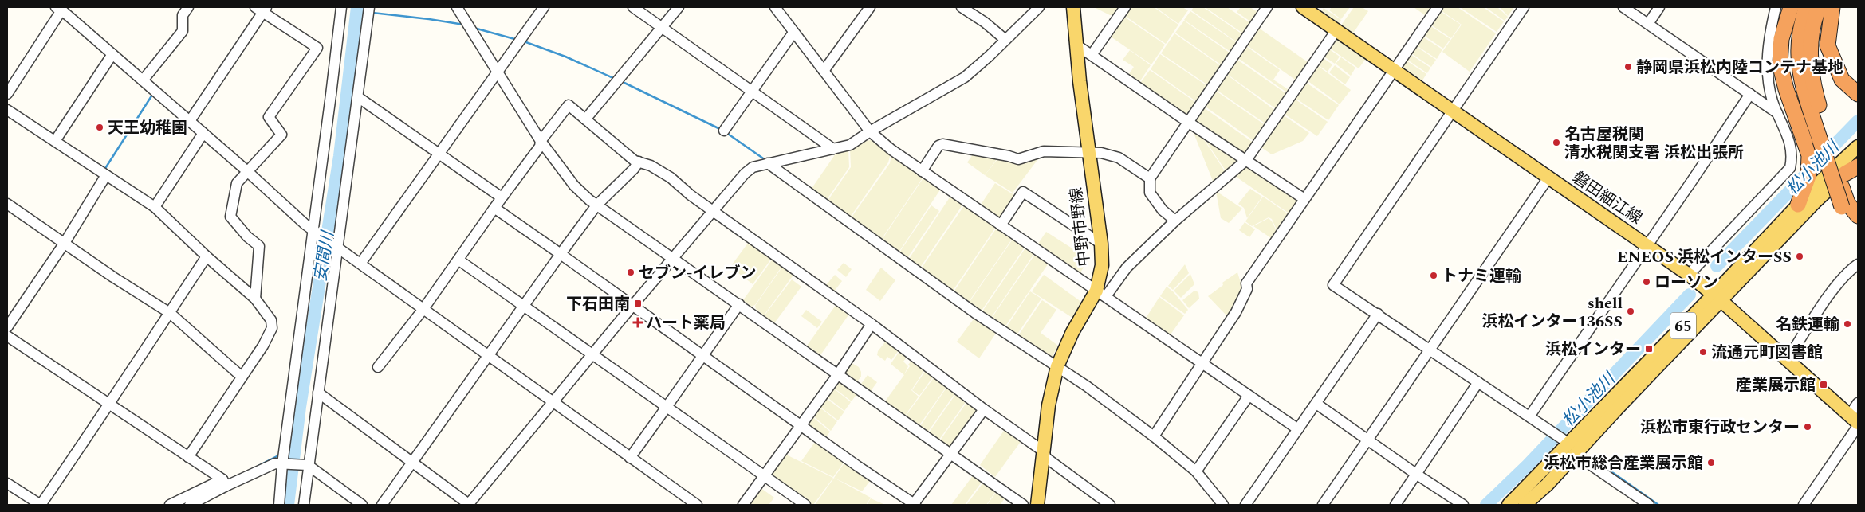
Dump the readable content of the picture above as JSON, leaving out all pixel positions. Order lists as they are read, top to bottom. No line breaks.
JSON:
{"streets":{"main road":["磐田細江線","中野市野線","65"]},"crossings":[["磐田細江線","65"]],"water":["松小池川","安間川"],"places":{"other":["静岡県浜松内陸コンテナ基地","天王幼稚園","名古屋税関 清水税関支署 浜松出張所","ENEOS 浜松インターSS","セブン-イレブン","トナミ運輸","ローソン","shell 浜松インター136SS","名鉄運輸","流通元町図書館","浜松市東行政センター","浜松市総合産業展示館"],"transit":["下石田南","浜松インター","産業展示館"],"health":["ハート薬局"]}}
